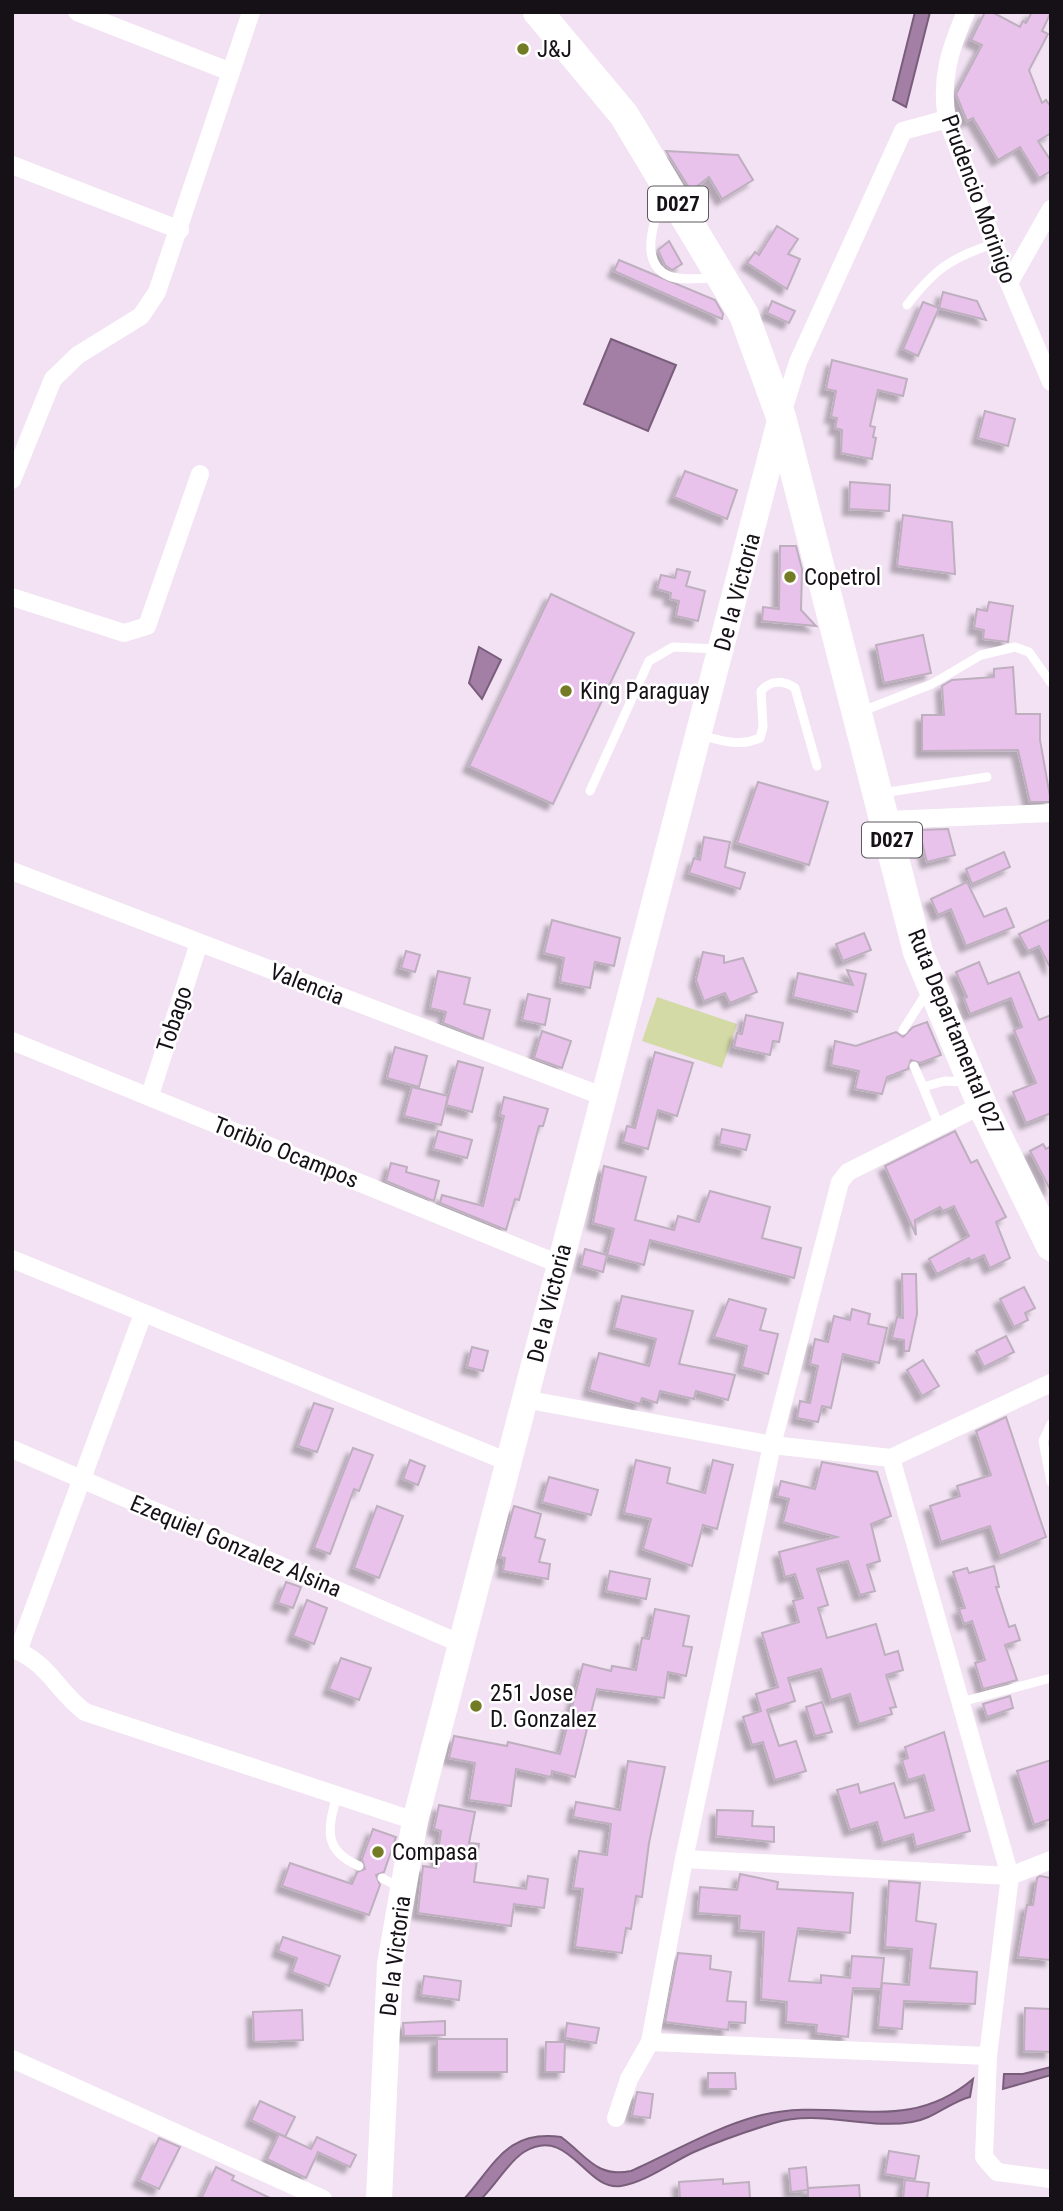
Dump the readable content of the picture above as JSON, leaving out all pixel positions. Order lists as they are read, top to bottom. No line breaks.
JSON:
{"streets":{"main road":["D027","De la Victoria","Ruta Departamental 027"],"street":["Prudencio Morinigo","Valencia","Tobago","Toribio Ocampos","Ezequiel Gonzalez Alsina"]},"crossings":[["De la Victoria","Valencia"],["De la Victoria","Ruta Departamental 027"],["De la Victoria","Toribio Ocampos"],["De la Victoria","Ezequiel Gonzalez Alsina"],["Valencia","Tobago"],["Tobago","Toribio Ocampos"]],"places":["J&J","Copetrol","King Paraguay","251 Jose D. Gonzalez","Compasa"]}
